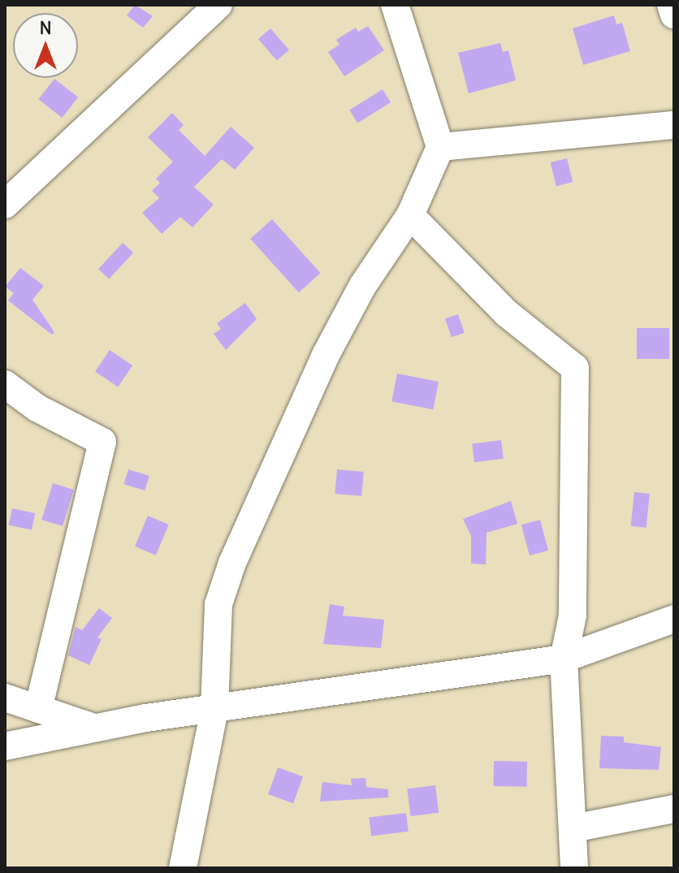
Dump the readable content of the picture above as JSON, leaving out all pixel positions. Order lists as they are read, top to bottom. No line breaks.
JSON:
{"north":"top"}
